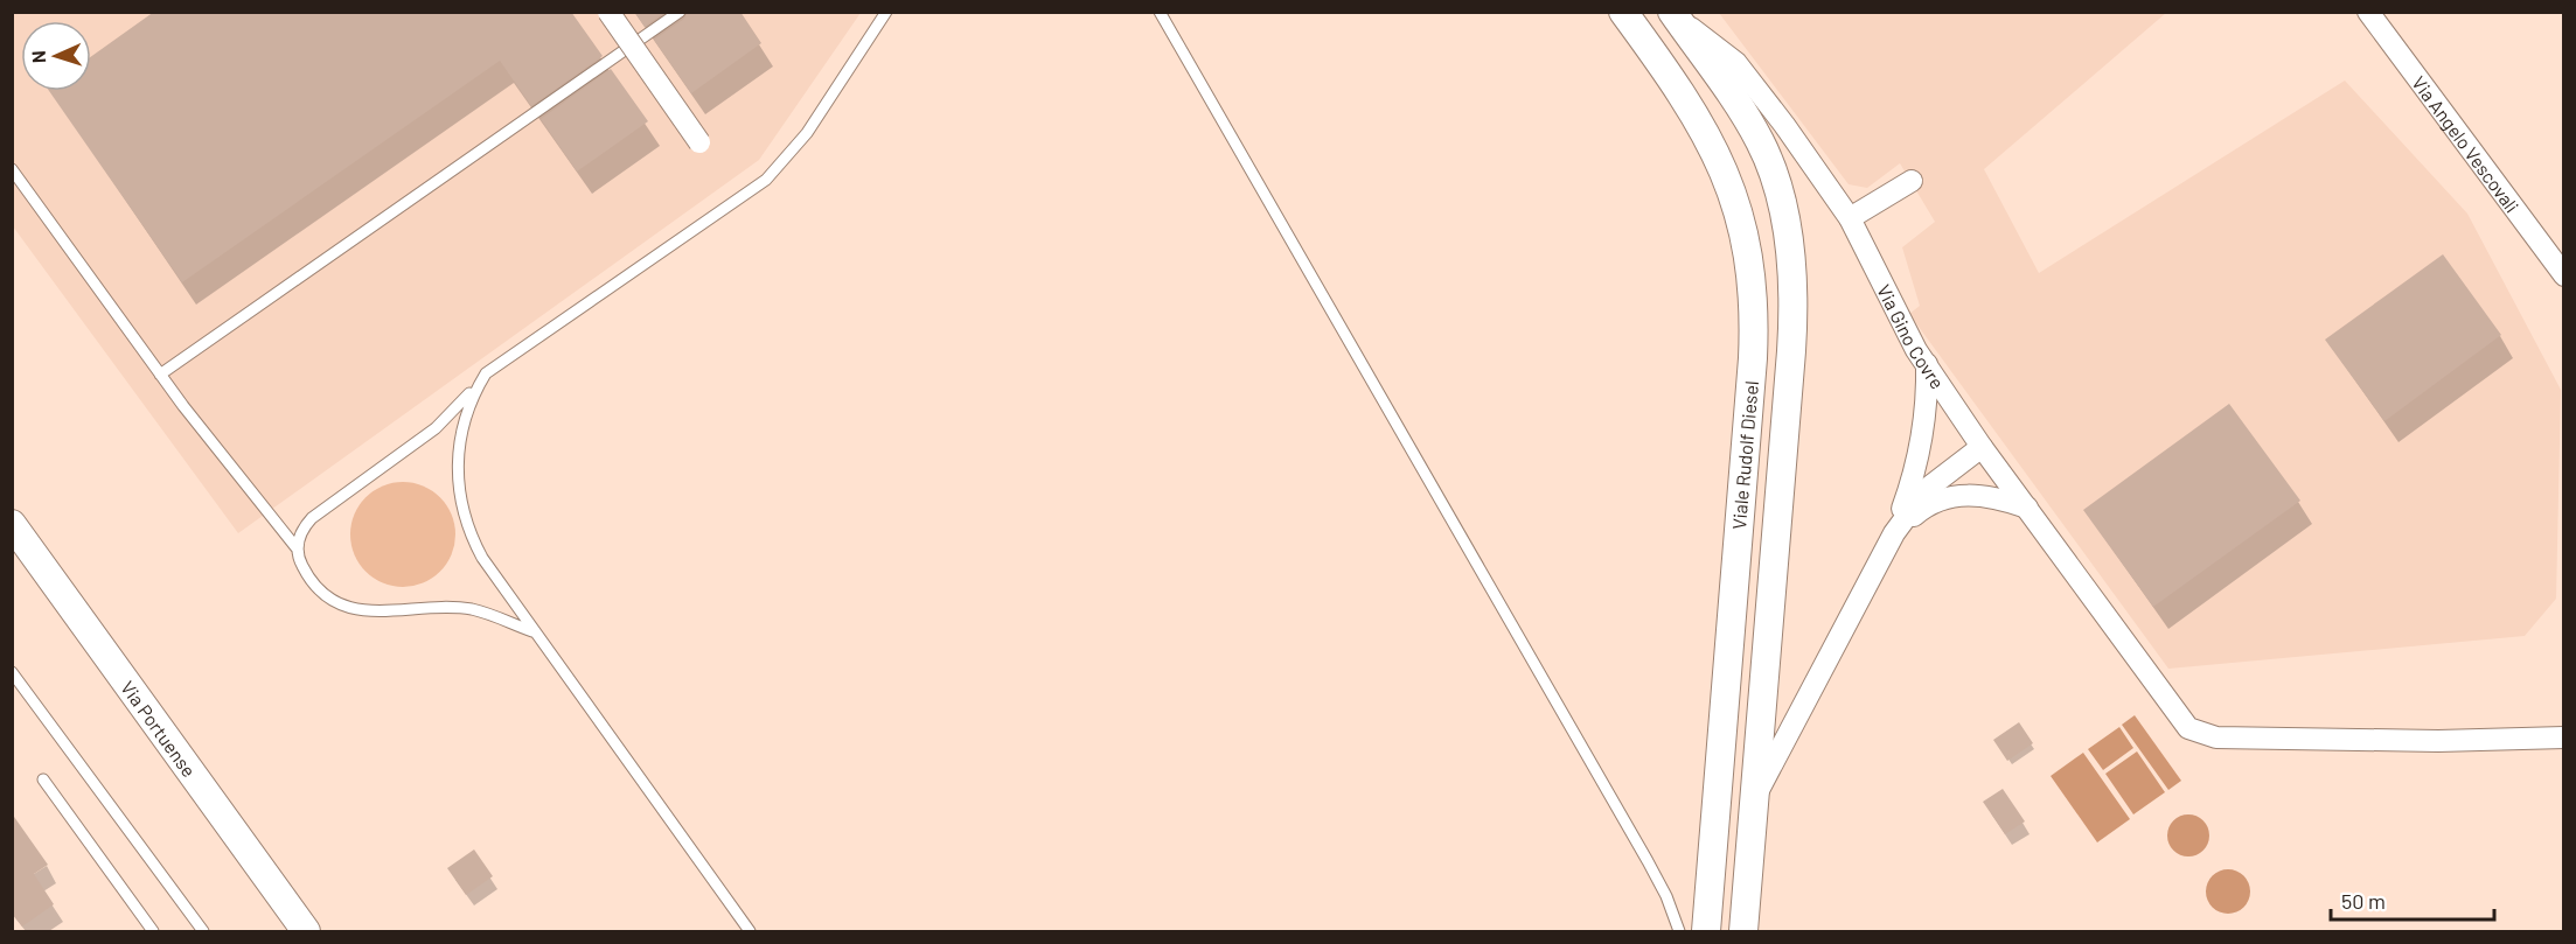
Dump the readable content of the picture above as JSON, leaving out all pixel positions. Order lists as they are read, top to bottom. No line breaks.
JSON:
{"streets":{"street":["Via Angelo Vescovali","Via Gino Covre","Viale Rudolf Diesel","Via Portuense"]},"crossings":[["Via Gino Covre","Viale Rudolf Diesel"]],"scale_bar":"50 m","north":"left"}
